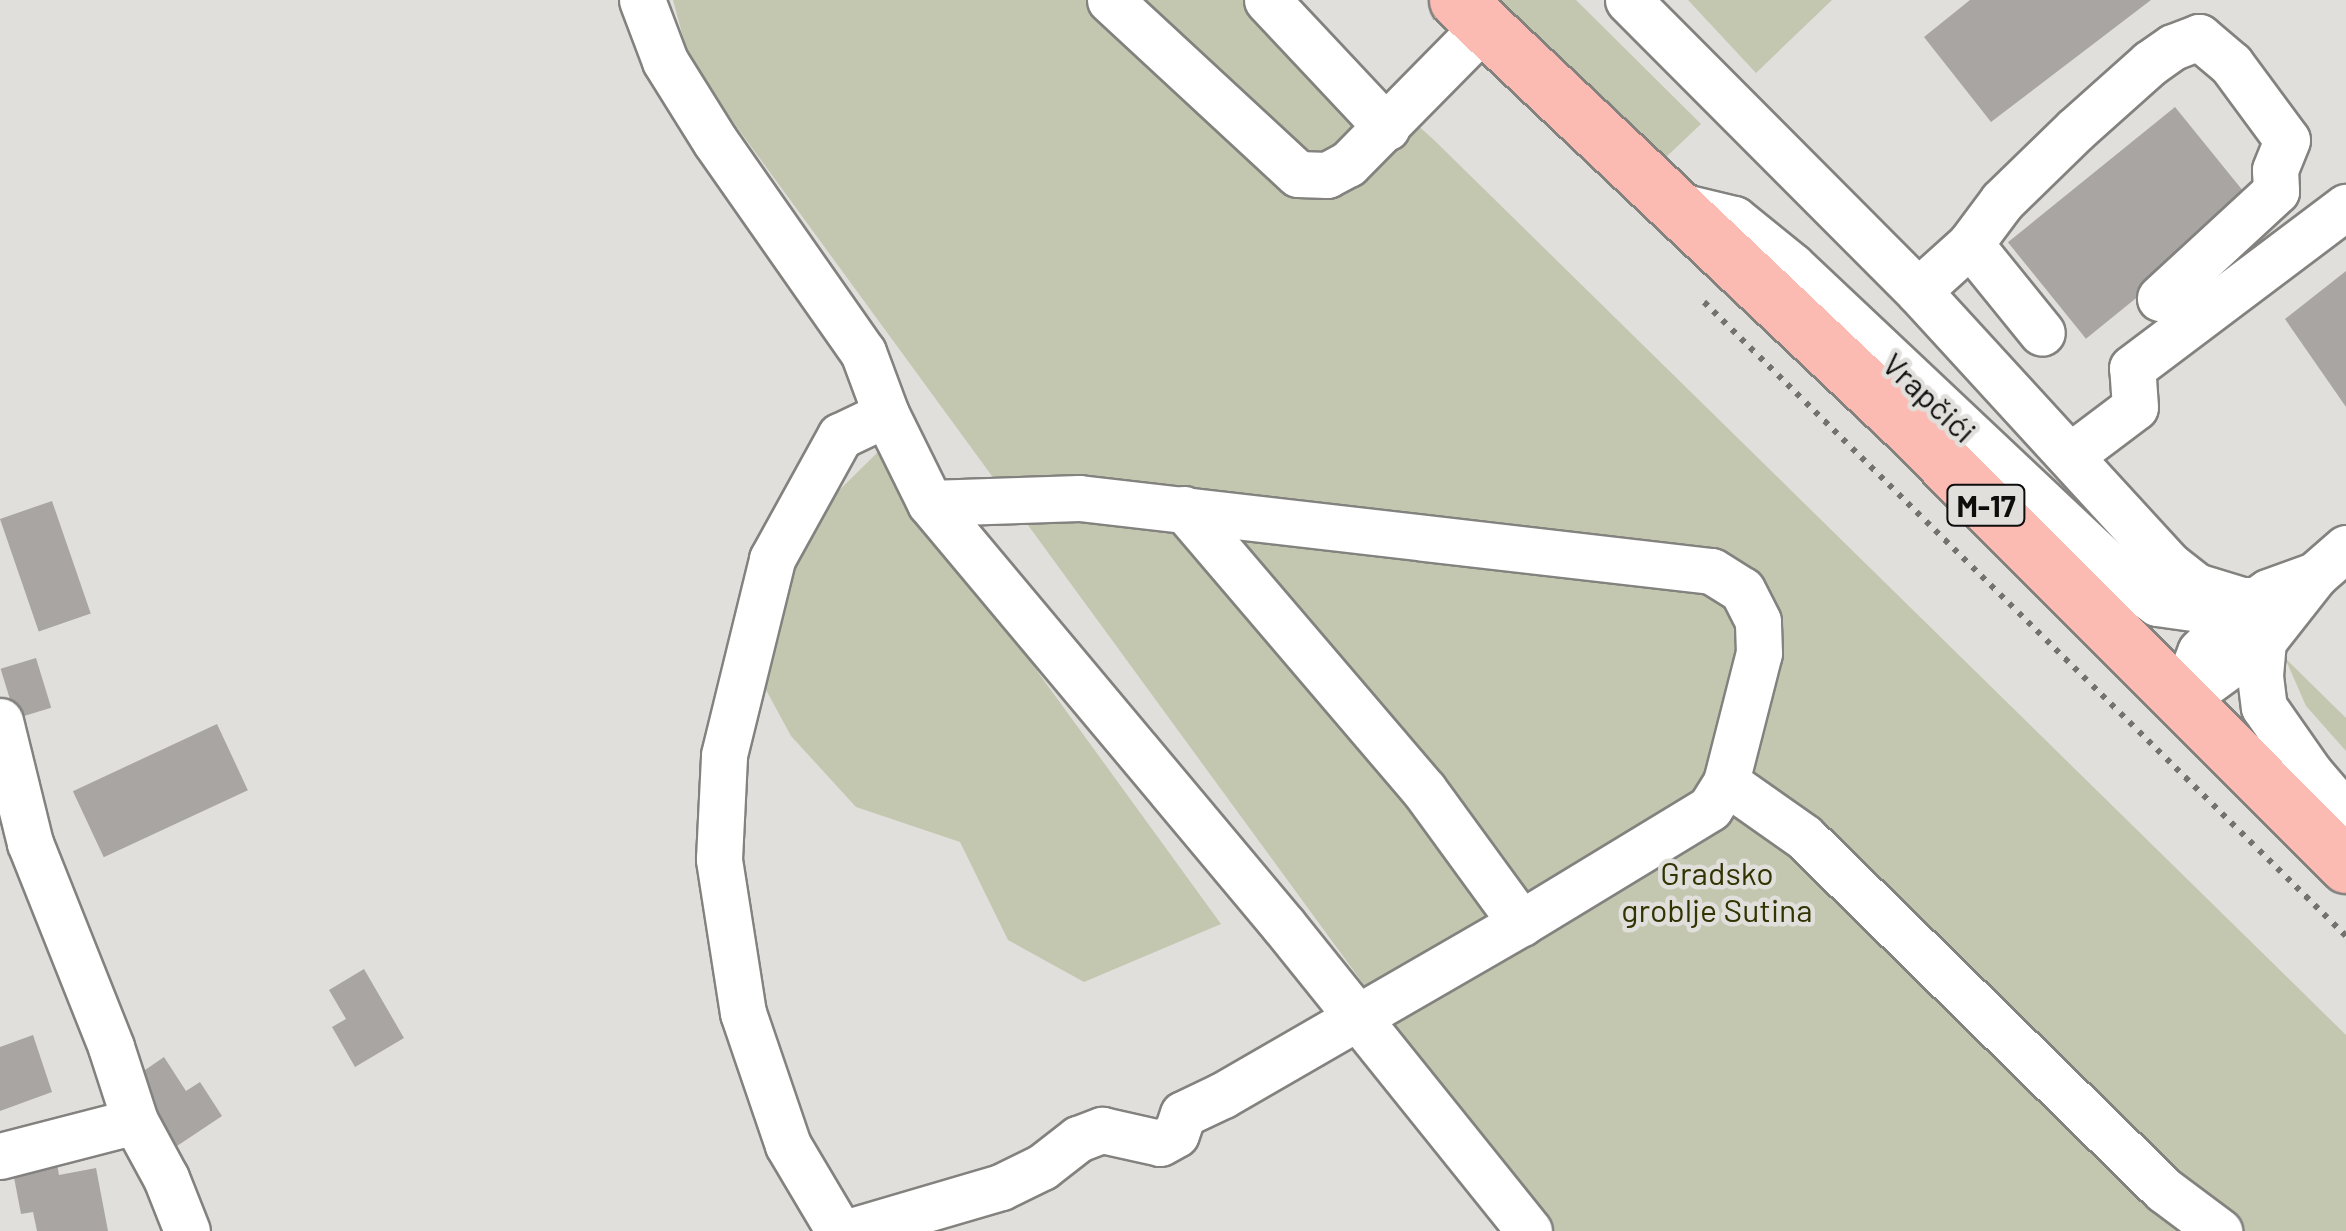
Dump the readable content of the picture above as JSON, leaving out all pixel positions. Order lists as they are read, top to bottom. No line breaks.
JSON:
{"streets":{"main road":["Vrapčići","M-17"]},"parks":["Gradsko groblje Sutina"]}
